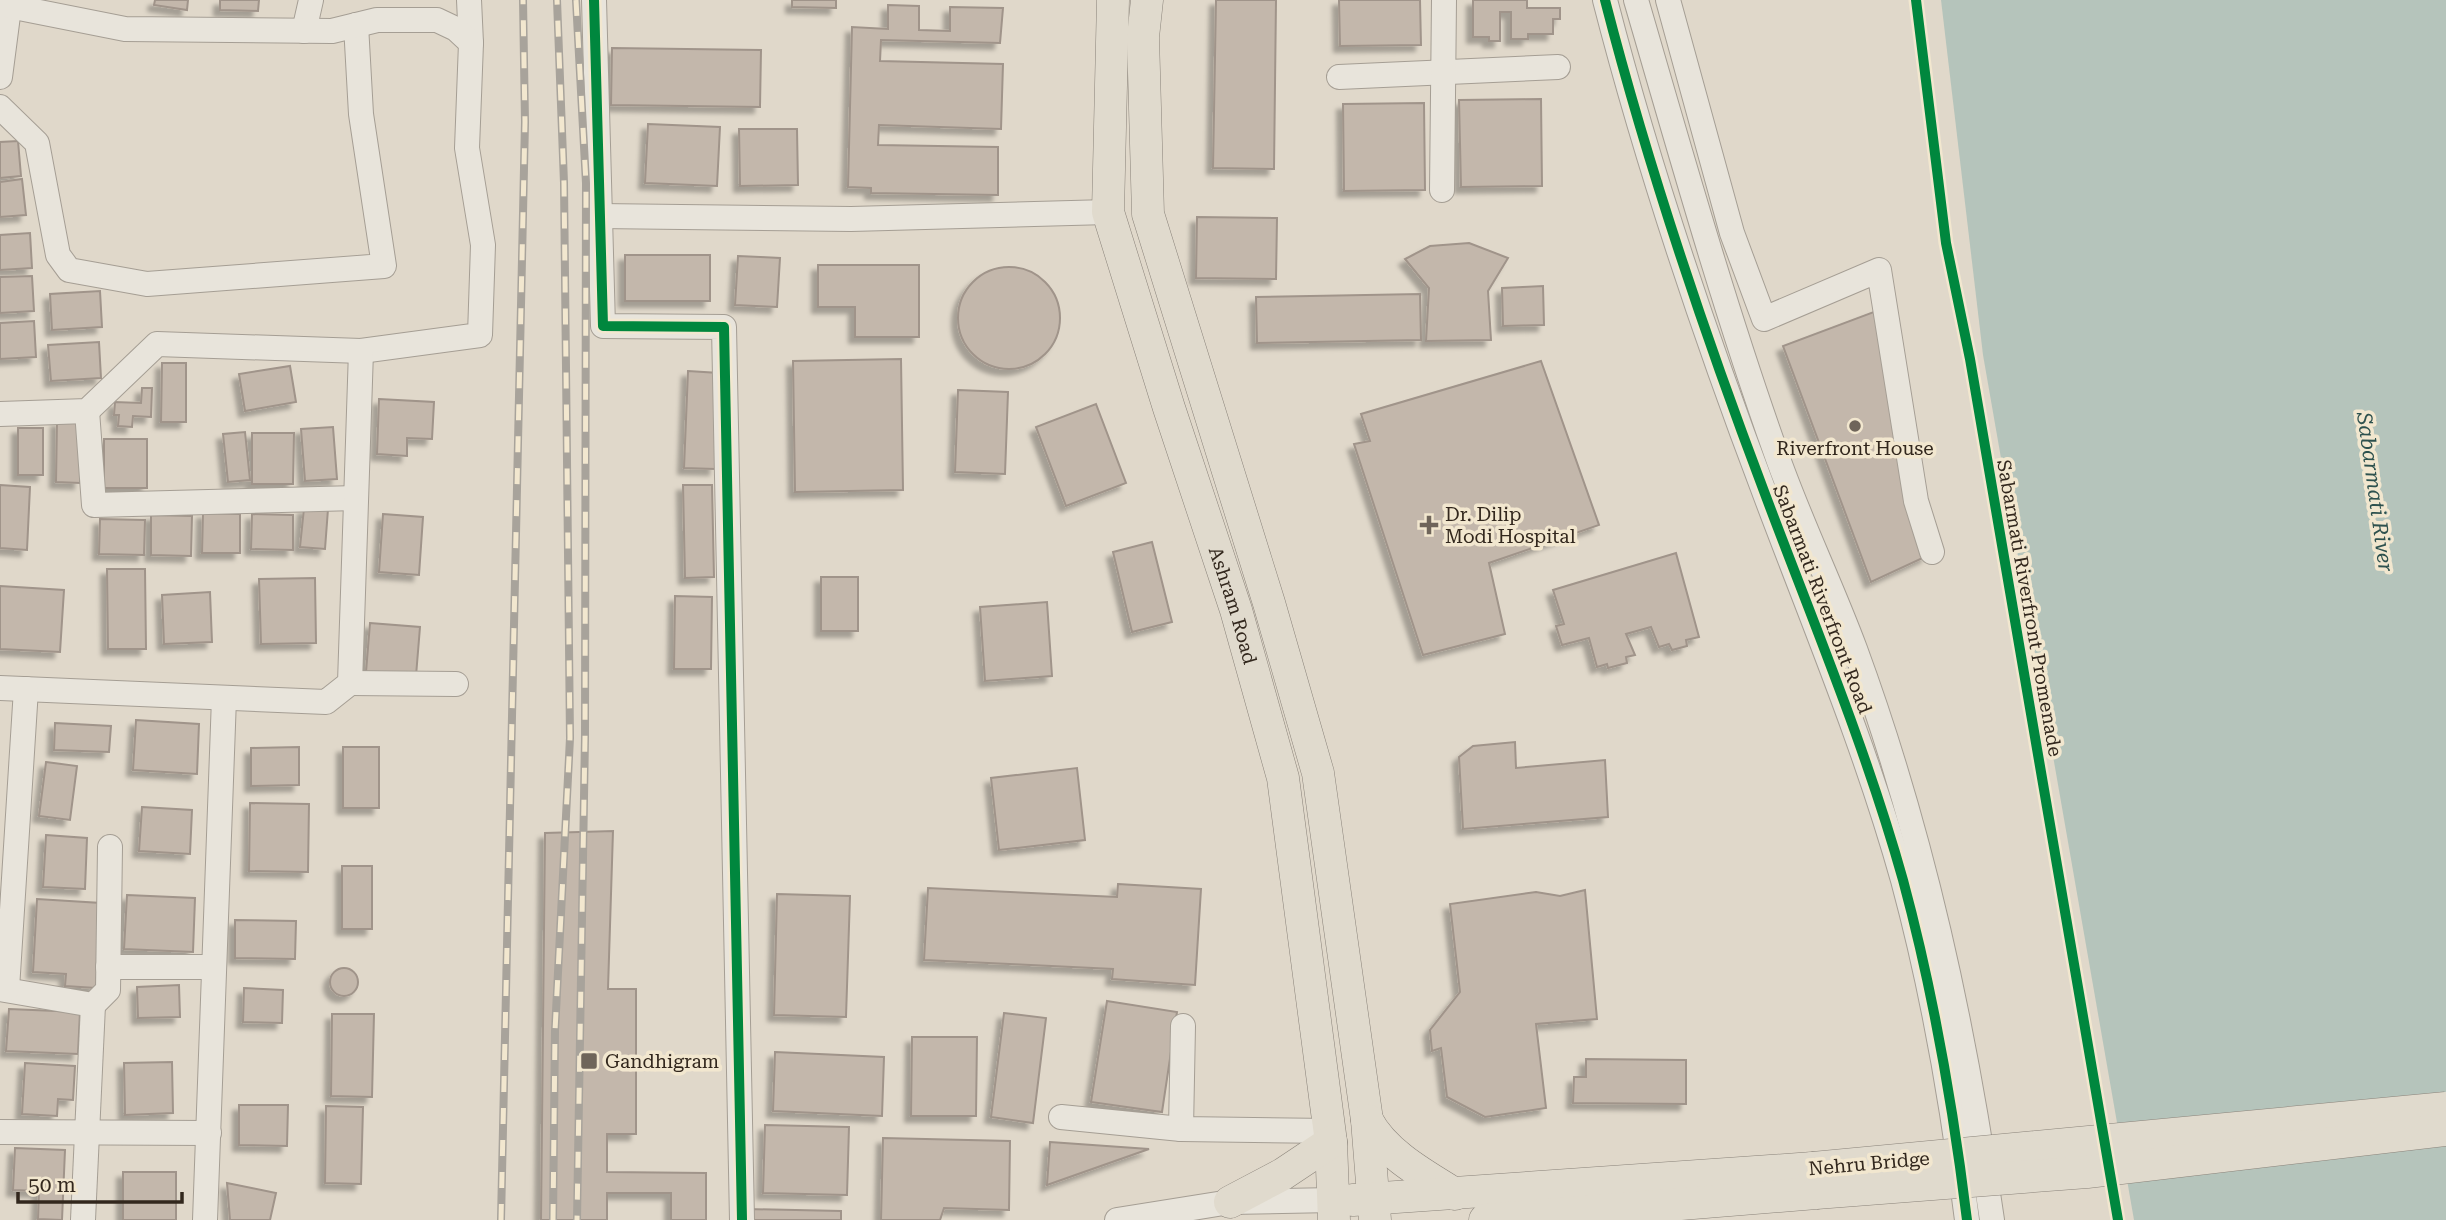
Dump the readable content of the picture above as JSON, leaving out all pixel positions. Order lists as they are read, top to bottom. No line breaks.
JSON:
{"streets":{"main road":["Ashram Road","Nehru Bridge"],"street":["Sabarmati Riverfront Road"],"cycle path":["Sabarmati Riverfront Promenade"]},"crossings":[["Ashram Road","Nehru Bridge"]],"water":["Sabarmati River"],"places":{"other":["Riverfront House"],"health":["Dr. Dilip Modi Hospital"],"transit":["Gandhigram"]},"scale_bar":"50 m"}
